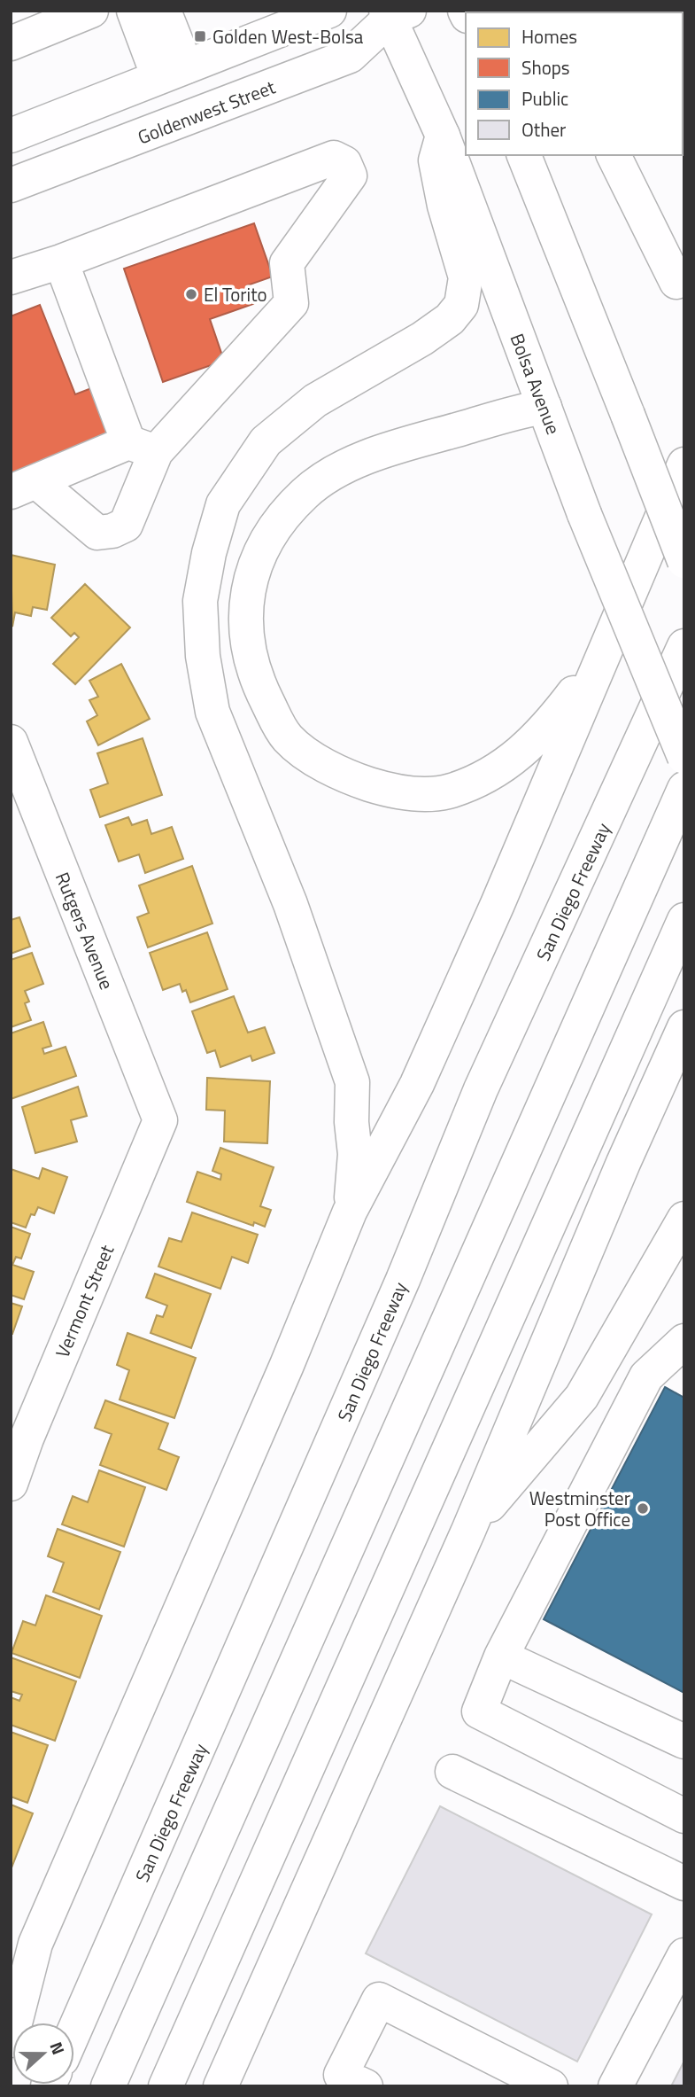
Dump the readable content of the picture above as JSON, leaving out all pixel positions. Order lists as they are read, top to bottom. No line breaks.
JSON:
{"streets":{"main road":["Goldenwest Street","Bolsa Avenue","San Diego Freeway","Rutgers Avenue","Vermont Street"]},"crossings":[["Goldenwest Street","Bolsa Avenue"],["Rutgers Avenue","Vermont Street"]],"places":{"transit":["Golden West-Bolsa"],"other":["El Torito","Westminster Post Office"]},"legend":["Homes","Shops","Public","Other"],"north":"right"}
